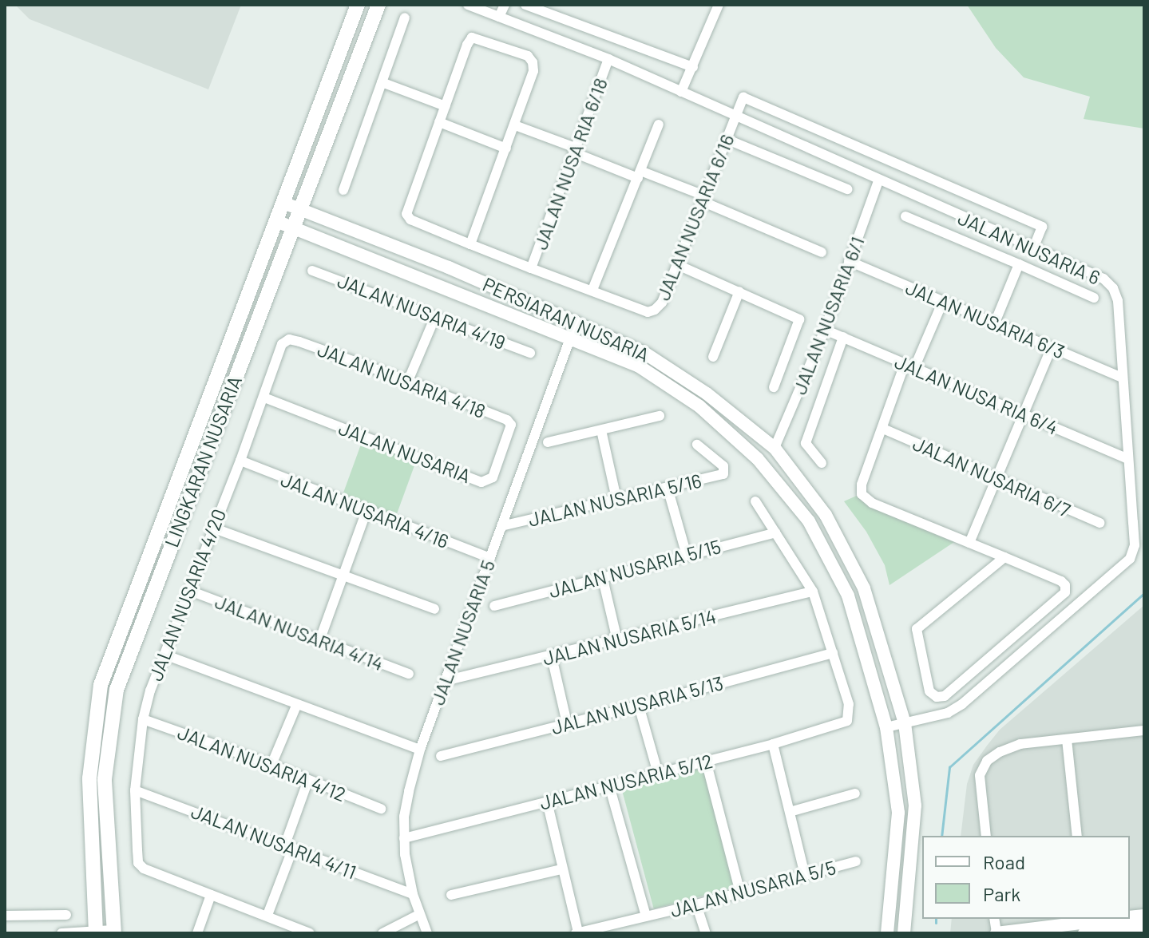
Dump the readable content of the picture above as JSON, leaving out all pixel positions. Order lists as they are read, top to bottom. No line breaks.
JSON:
{"streets":{"main road":["LINGKARAN NUSARIA"],"street":["JALAN NUSA RIA 6/18","JALAN NUSARIA 6/16","JALAN NUSARIA 6","JALAN NUSARIA 4/19","JALAN NUSARIA 6/1","PERSIARAN NUSARIA","JALAN NUSARIA 6/3","JALAN NUSARIA 4/18","JALAN NUSA RIA 6/4","JALAN NUSARIA","JALAN NUSARIA 6/7","JALAN NUSARIA 5/16","JALAN NUSARIA 4/16","JALAN NUSARIA 5/15","JALAN NUSARIA 4/20","JALAN NUSARIA 4/14","JALAN NUSARIA 5","JALAN NUSARIA 5/14","JALAN NUSARIA 5/13","JALAN NUSARIA 4/12","JALAN NUSARIA 5/12","JALAN NUSARIA 4/11","JALAN NUSARIA 5/5"]},"crossings":[["JALAN NUSA RIA 6/18","JALAN NUSARIA 6"],["JALAN NUSARIA 6/16","JALAN NUSARIA 6"],["JALAN NUSARIA 6","JALAN NUSARIA 6/1"],["JALAN NUSARIA 6","PERSIARAN NUSARIA"],["JALAN NUSARIA 6","JALAN NUSARIA 6/3"],["JALAN NUSARIA 6","JALAN NUSA RIA 6/4"],["JALAN NUSARIA 6/1","PERSIARAN NUSARIA"],["JALAN NUSARIA 6/1","JALAN NUSARIA 6/3"],["JALAN NUSARIA 6/1","JALAN NUSA RIA 6/4"],["PERSIARAN NUSARIA","LINGKARAN NUSARIA"],["PERSIARAN NUSARIA","JALAN NUSARIA 5"],["JALAN NUSARIA 4/18","JALAN NUSARIA"],["JALAN NUSARIA 4/18","JALAN NUSARIA 4/20"],["JALAN NUSARIA","JALAN NUSARIA 4/20"],["JALAN NUSARIA 5/16","JALAN NUSARIA 5"],["JALAN NUSARIA 4/16","JALAN NUSARIA 4/20"],["JALAN NUSARIA 4/16","JALAN NUSARIA 5"],["JALAN NUSARIA 4/20","JALAN NUSARIA 4/14"],["JALAN NUSARIA 4/20","JALAN NUSARIA 4/12"],["JALAN NUSARIA 4/20","JALAN NUSARIA 4/11"],["JALAN NUSARIA 5","JALAN NUSARIA 5/14"],["JALAN NUSARIA 5","JALAN NUSARIA 5/12"],["JALAN NUSARIA 5","JALAN NUSARIA 4/11"],["JALAN NUSARIA 5/13","JALAN NUSARIA 5/12"]],"legend":["Road","Park"]}
